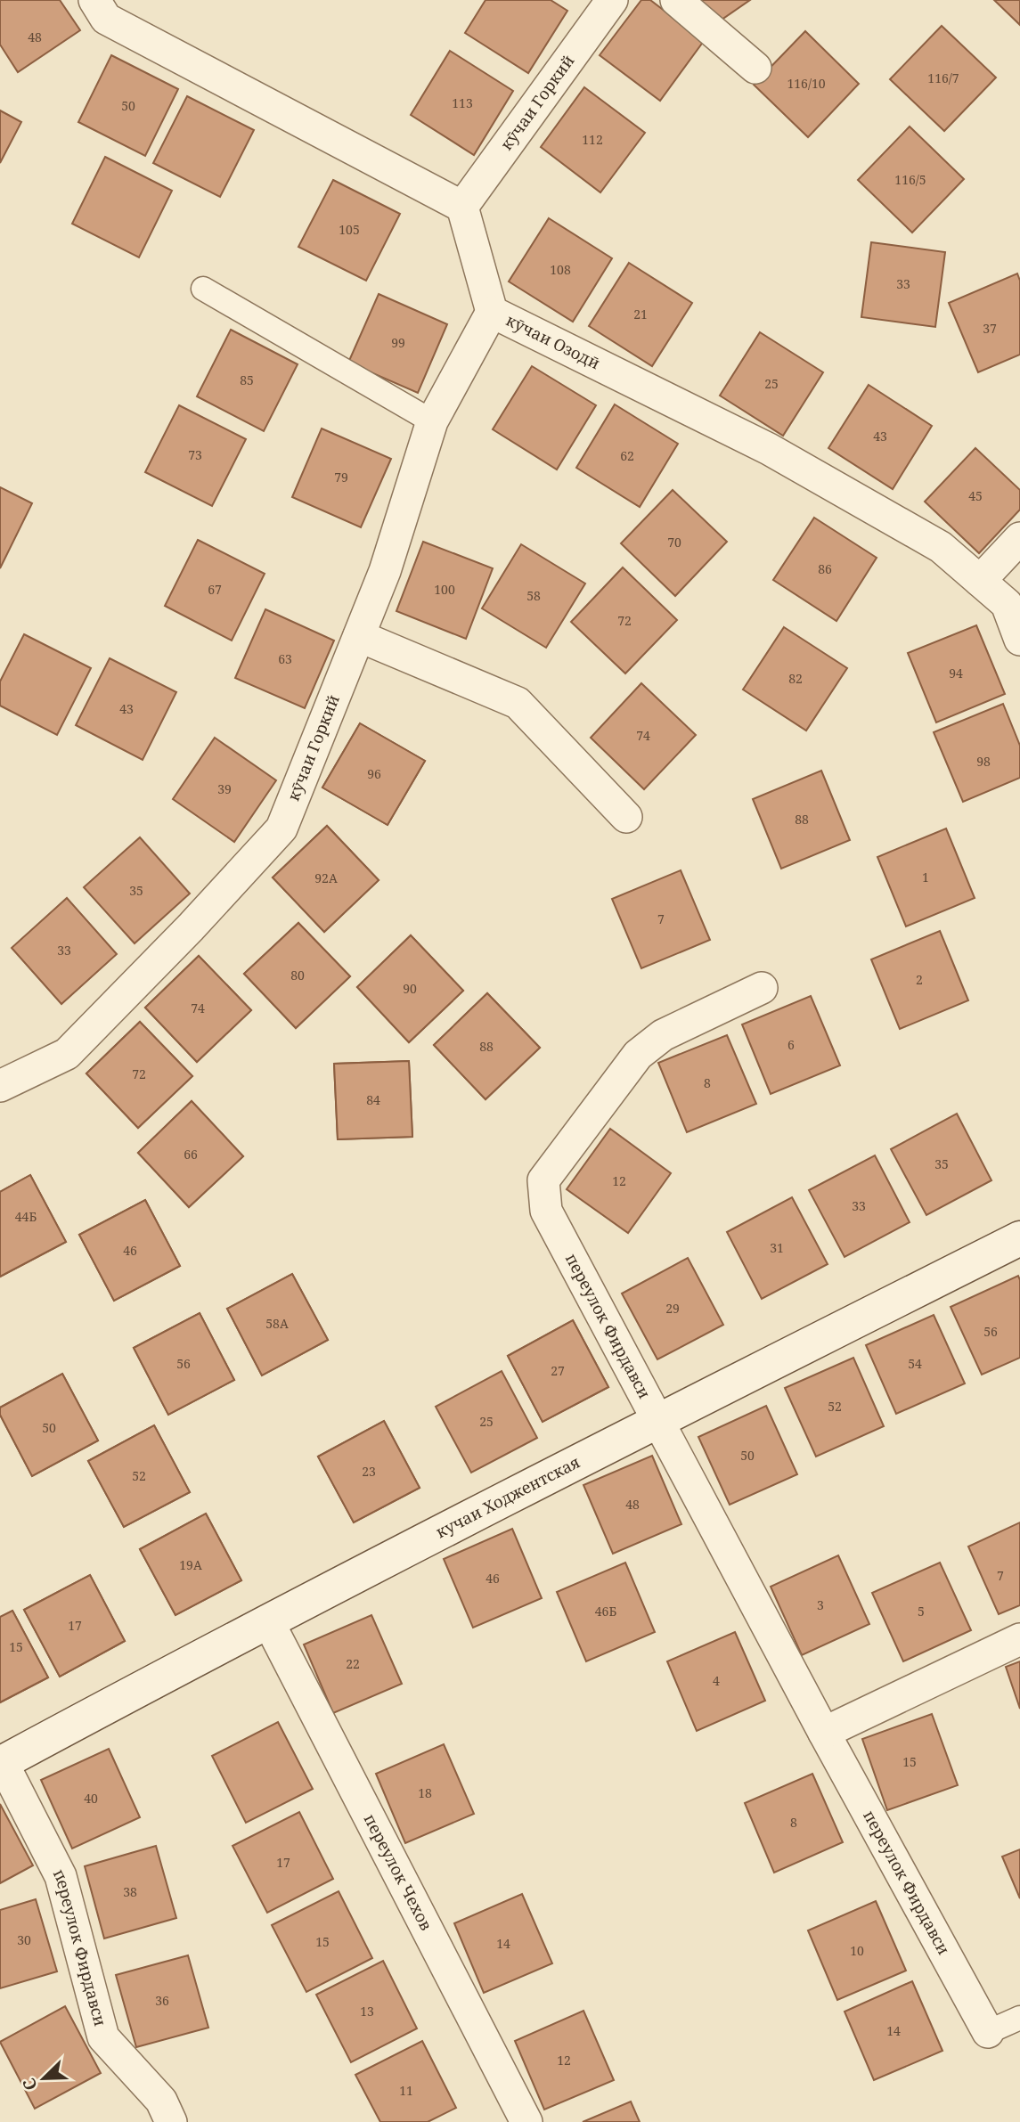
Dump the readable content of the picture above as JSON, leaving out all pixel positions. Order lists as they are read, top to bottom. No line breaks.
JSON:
{"streets":{"main road":["кучаи Ходжентская"],"street":["кӯчаи Горкий","кӯчаи Озодӣ","переулок Фирдавси","переулок Чехов"]},"crossings":[["кӯчаи Горкий","кӯчаи Озодӣ"],["переулок Фирдавси","кучаи Ходжентская"],["кучаи Ходжентская","переулок Чехов"]],"house_numbers":["48","116/7","116/10","113","50","112","116/5","105","108","33","21","37","99","85","25","43","73","62","79","45","70","86","67","100","58","72","63","94","82","43","74","98","96","39","88","1","92А","35","7","33","80","2","90","74","6","88","72","8","84","66","35","12","33","44Б","31","46","29","58А","56","56","54","27","52","25","50","50","23","52","48","19А","7","46","3","46Б","5","17","15","22","4","15","18","40","8","17","38","30","15","14","10","36","13","14","12","11"],"north":"bottom left"}
